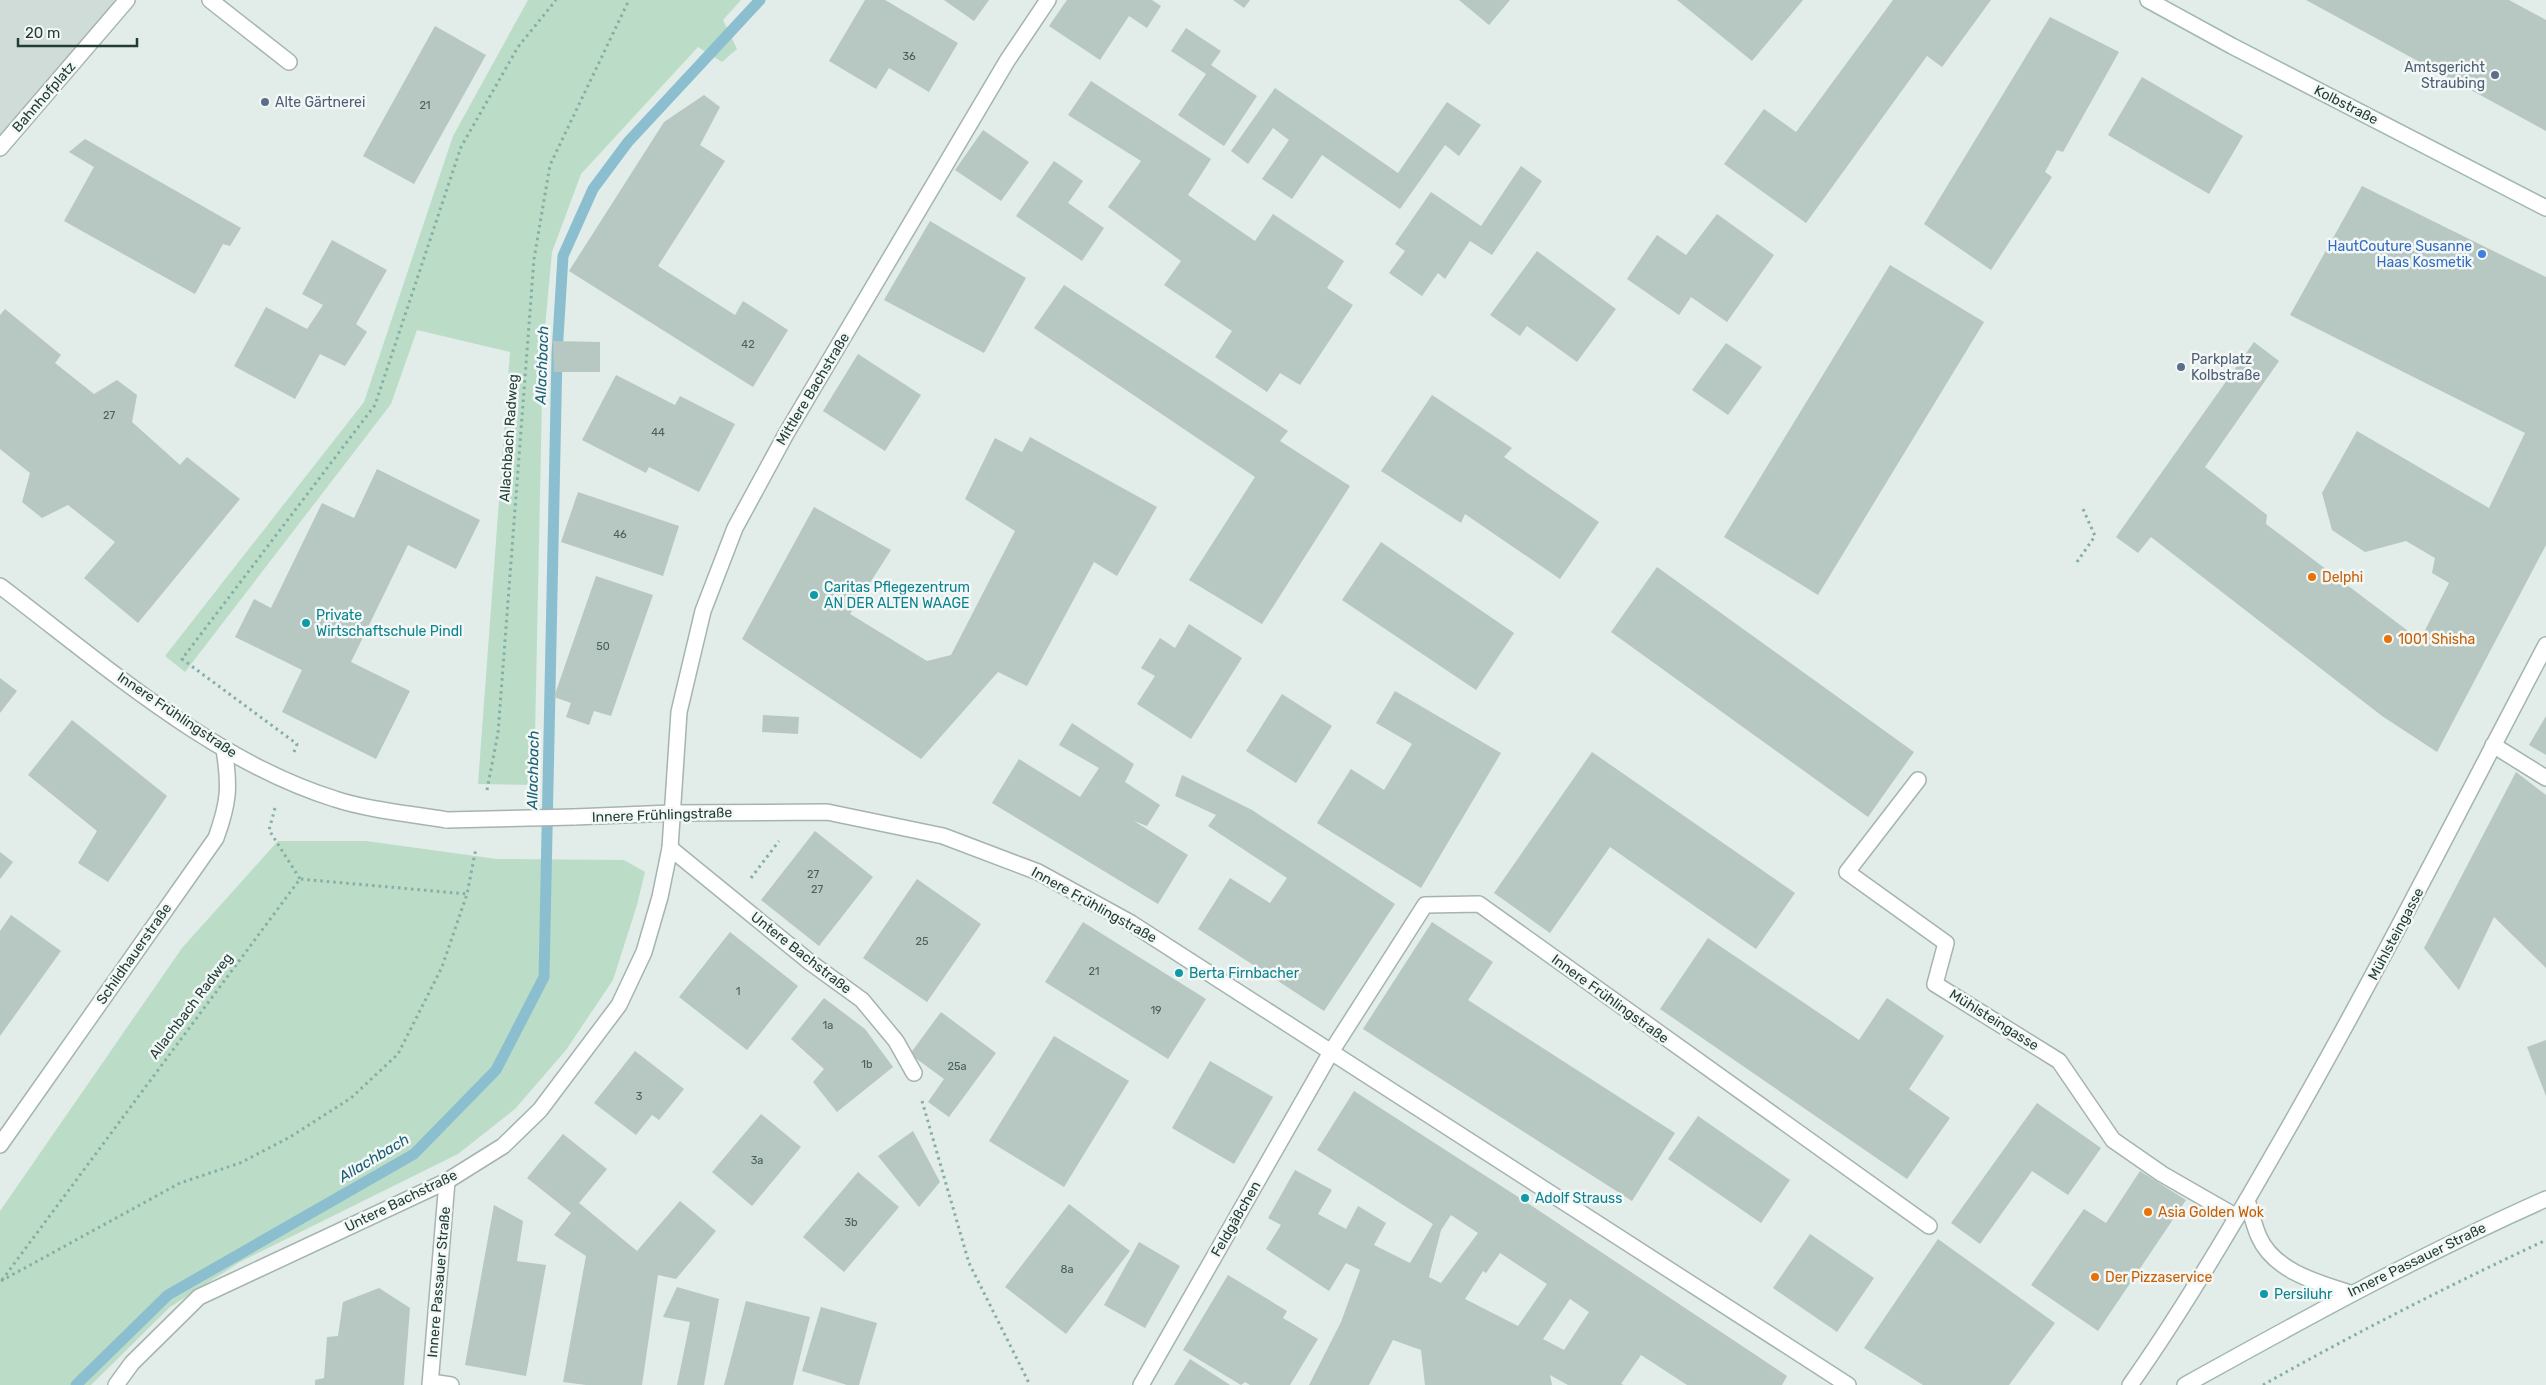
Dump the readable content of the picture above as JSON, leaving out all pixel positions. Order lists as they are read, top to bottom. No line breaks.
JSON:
{"streets":{"street":["Bahnhofplatz","Kolbstraße","Mittlere Bachstraße","Innere Frühlingstraße","Mühlsteingasse","Untere Bachstraße","Schildhauerstraße","Feldgäßchen","Innere Passauer Straße"],"path":["Allachbach Radweg"]},"crossings":[["Mittlere Bachstraße","Innere Frühlingstraße"],["Mittlere Bachstraße","Untere Bachstraße"],["Innere Frühlingstraße","Untere Bachstraße"],["Innere Frühlingstraße","Schildhauerstraße"],["Innere Frühlingstraße","Feldgäßchen"],["Untere Bachstraße","Innere Passauer Straße"]],"water":["Allachbach"],"places":["Amtsgericht Straubing","Alte Gärtnerei","HautCouture Susanne Haas Kosmetik","Parkplatz Kolbstraße","Delphi","Caritas Pflegezentrum AN DER ALTEN WAAGE","Private Wirtschaftschule Pindl","1001 Shisha","Berta Firnbacher","Adolf Strauss","Asia Golden Wok","Der Pizzaservice","Persiluhr"],"house_numbers":["36","21","42","27","44","46","50","27","27","25","21","1","19","1a","1b","25a","3","3a","3b","8a"],"scale_bar":"20 m"}
